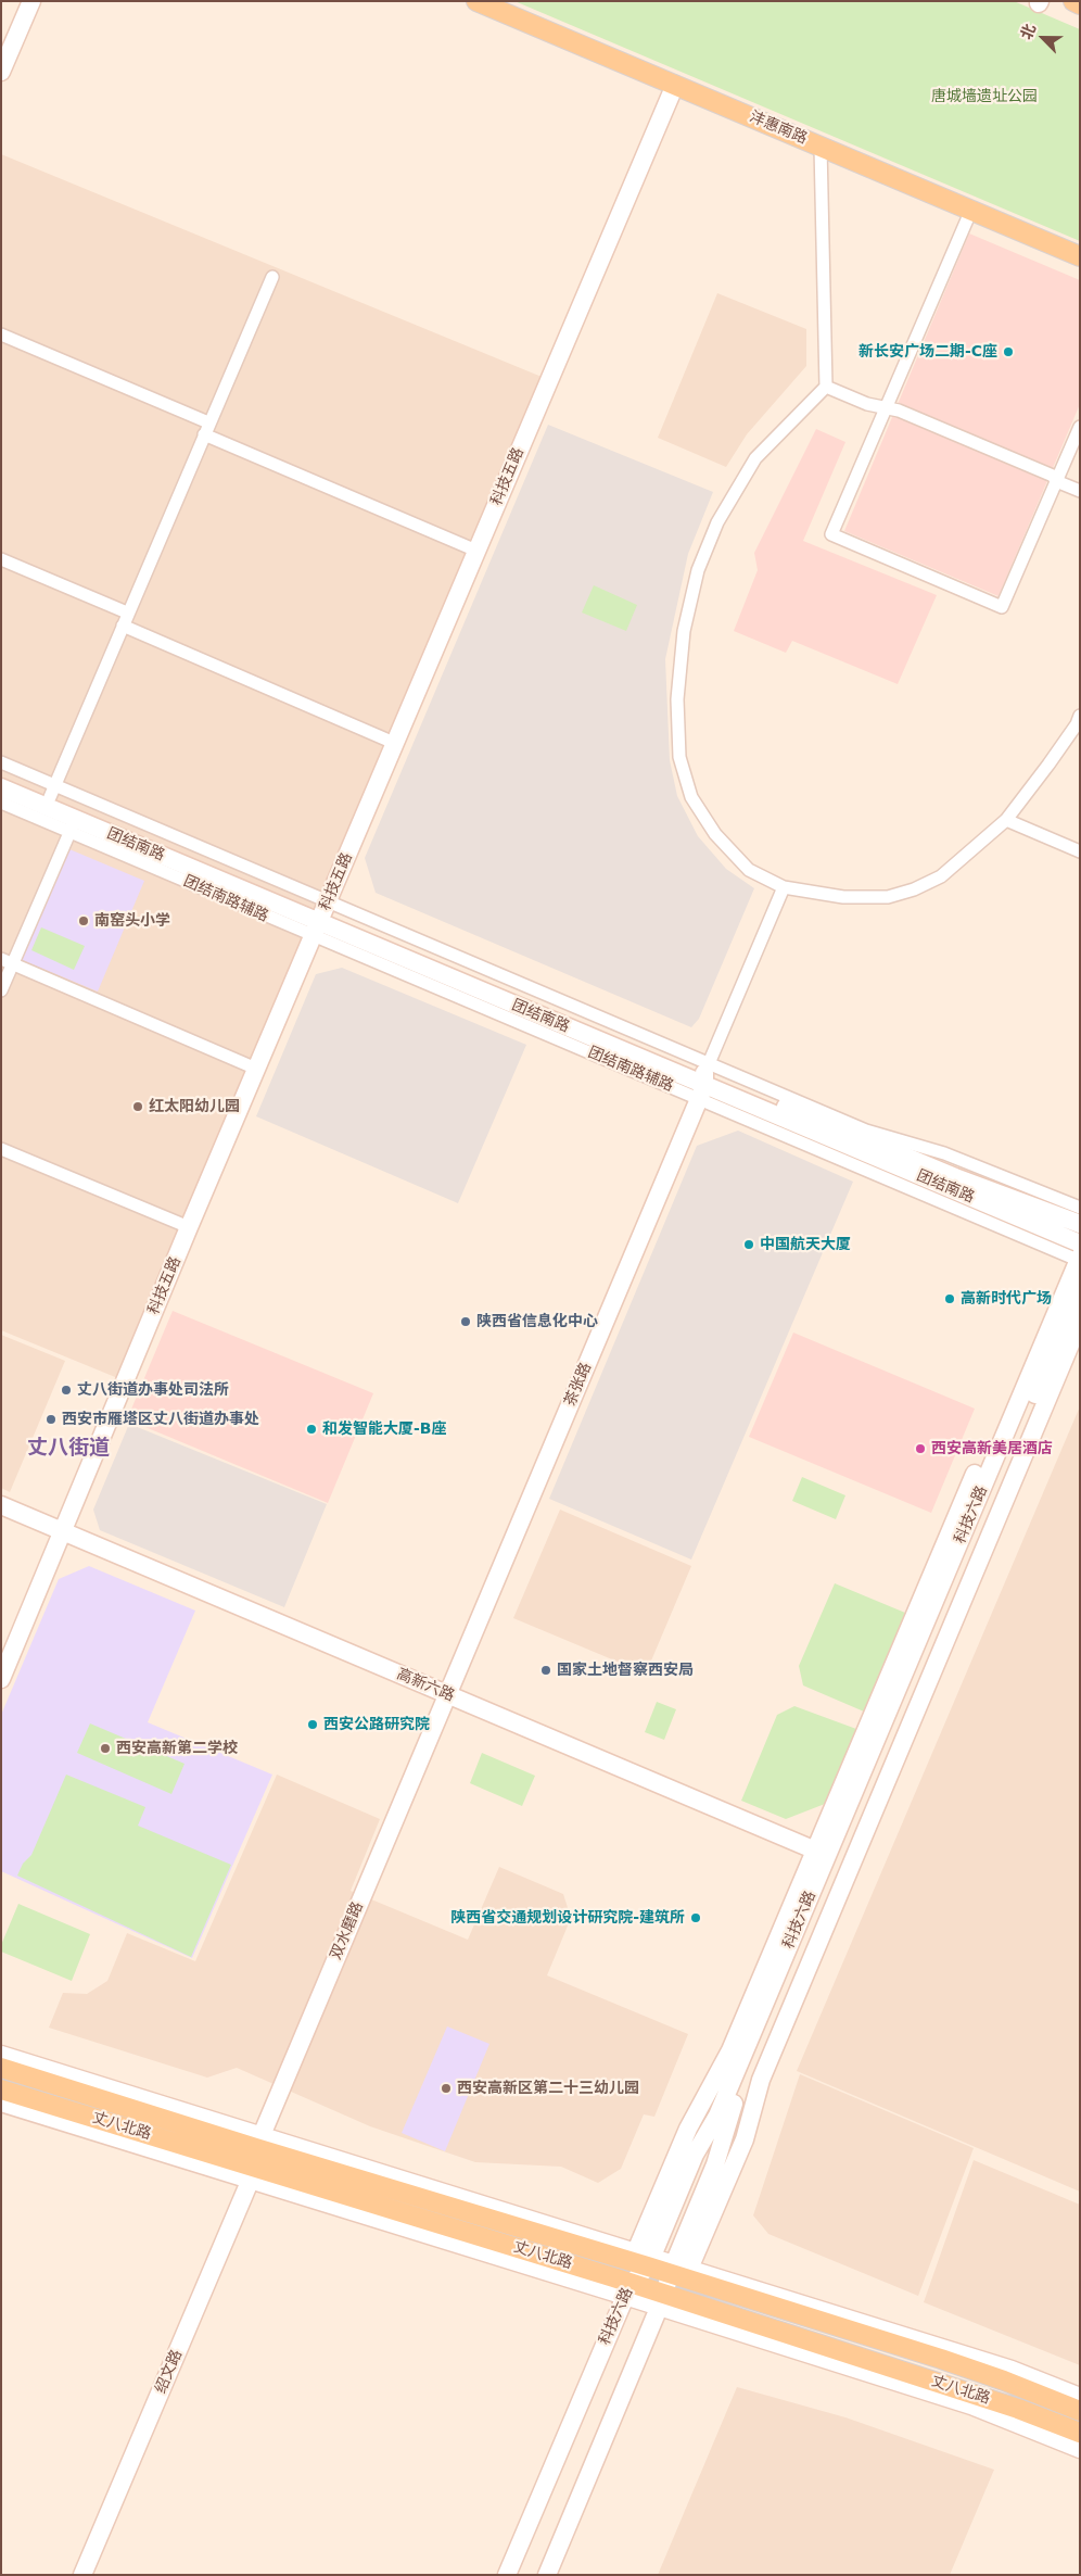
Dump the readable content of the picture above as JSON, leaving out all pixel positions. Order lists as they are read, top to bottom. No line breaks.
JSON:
{"streets":{"main road":["沣惠南路","科技五路","团结南路","茶张路","科技六路","高新六路","双水磨路","丈八北路","绍文路"],"street":["团结南路辅路"]},"crossings":[["沣惠南路","科技五路"],["科技五路","团结南路"],["科技五路","团结南路辅路"],["科技五路","高新六路"],["团结南路","团结南路辅路"],["团结南路","茶张路"],["团结南路辅路","茶张路"],["茶张路","高新六路"],["茶张路","双水磨路"],["科技六路","高新六路"],["科技六路","丈八北路"],["高新六路","双水磨路"],["双水磨路","丈八北路"],["双水磨路","绍文路"],["丈八北路","绍文路"]],"districts":["丈八街道"],"parks":["唐城墙遗址公园"],"places":["新长安广场二期-C座","南窑头小学","红太阳幼儿园","中国航天大厦","高新时代广场","陕西省信息化中心","丈八街道办事处司法所","西安市雁塔区丈八街道办事处","和发智能大厦-B座","西安高新美居酒店","国家土地督察西安局","西安公路研究院","西安高新第二学校","陕西省交通规划设计研究院-建筑所","西安高新区第二十三幼儿园"],"north":"top left"}
